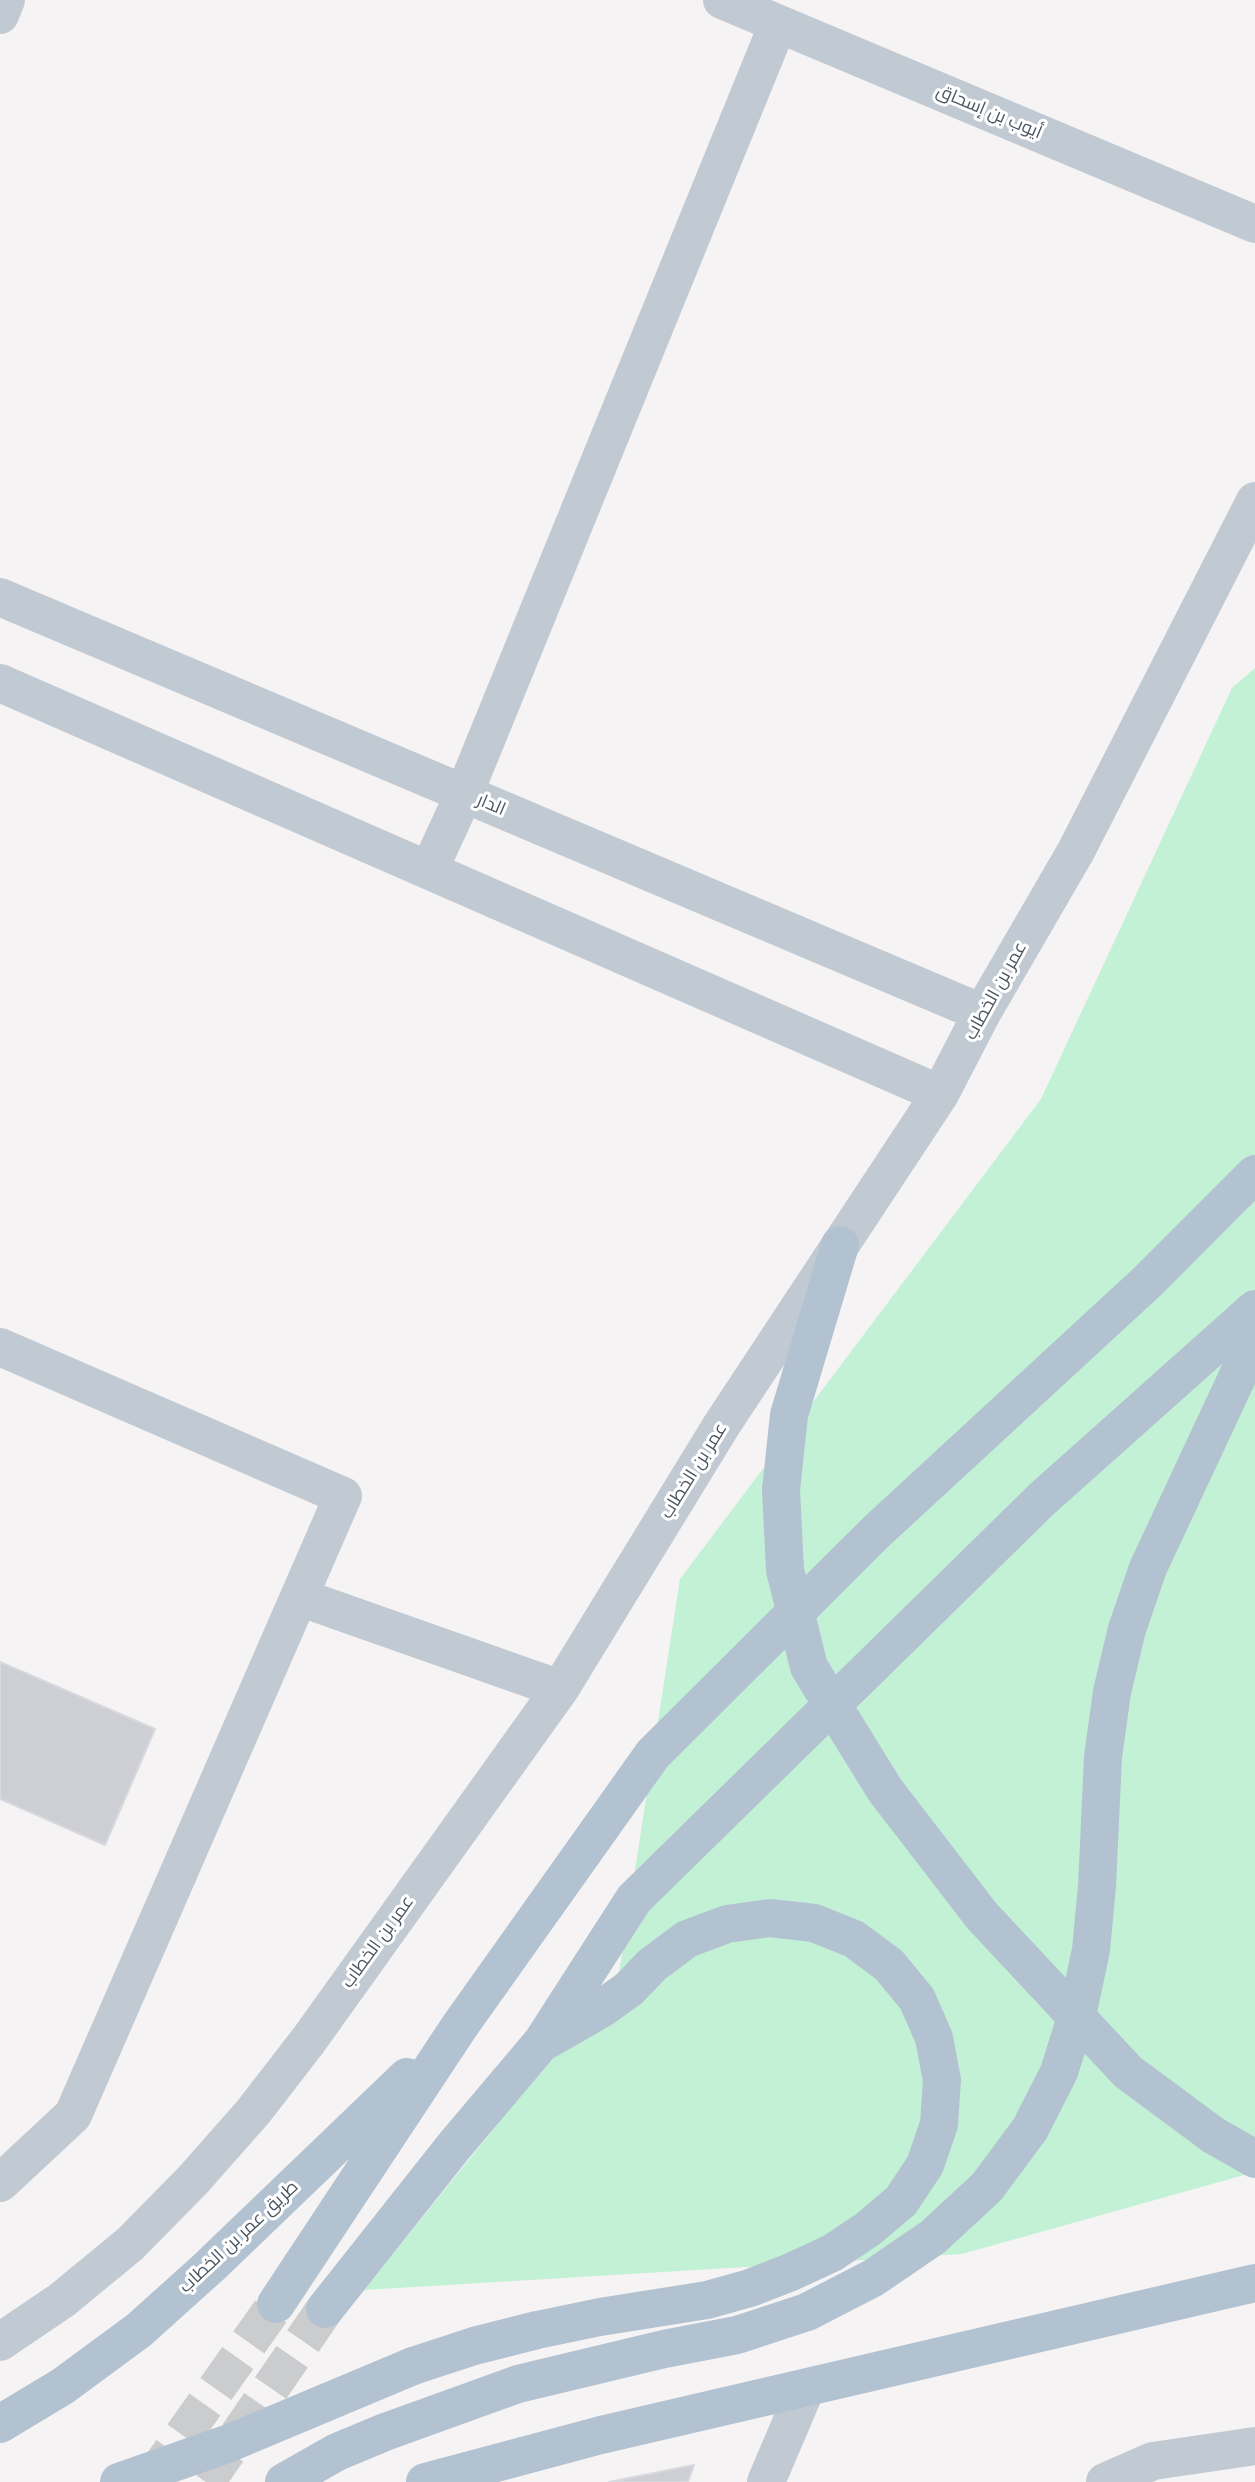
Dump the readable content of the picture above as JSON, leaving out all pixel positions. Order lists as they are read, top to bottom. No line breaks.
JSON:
{"streets":{"main road":["طريق عمر بن الخطاب"],"street":["أيوب بن إسحاق","الدار","عمر بن الخطاب"]},"crossings":[["الدار","عمر بن الخطاب"]]}
